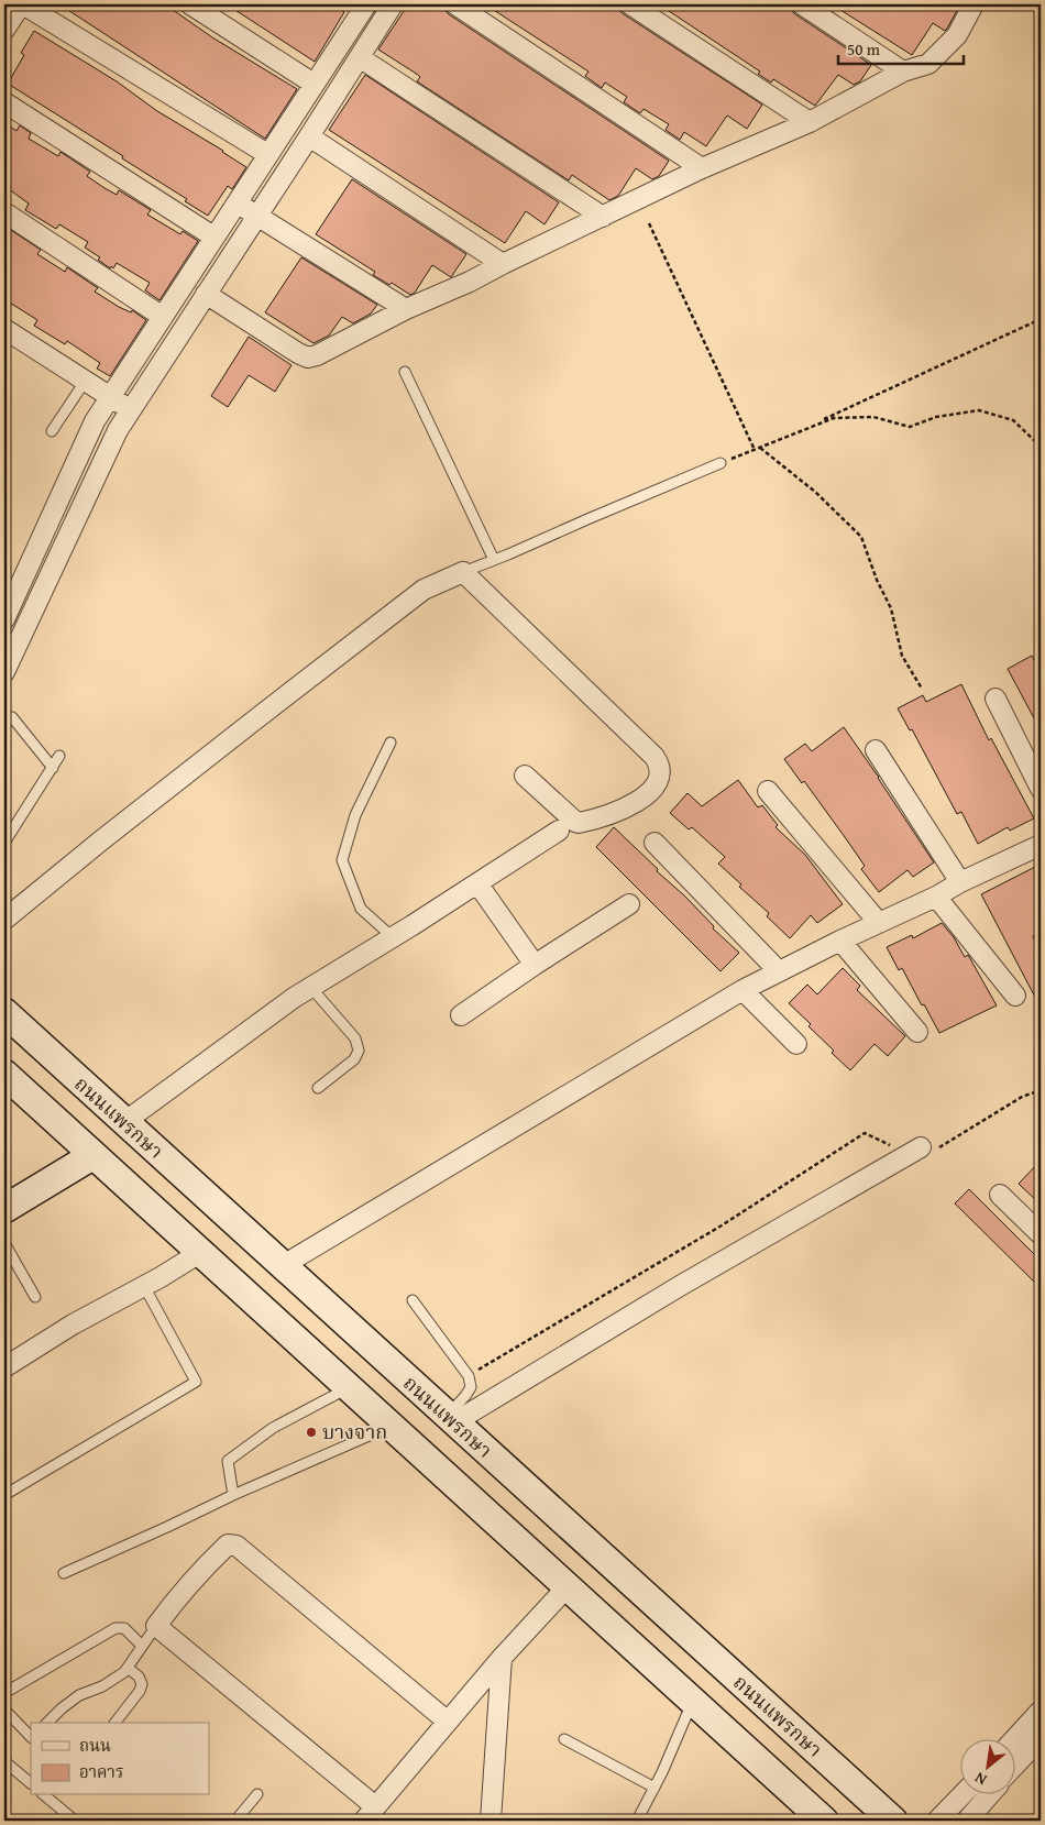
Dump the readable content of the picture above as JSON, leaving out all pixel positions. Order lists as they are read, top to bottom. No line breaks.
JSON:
{"streets":{"main road":["ถนนแพรกษา"]},"places":["บางจาก"],"legend":["ถนน","อาคาร"],"scale_bar":"50 m","north":"bottom left"}
